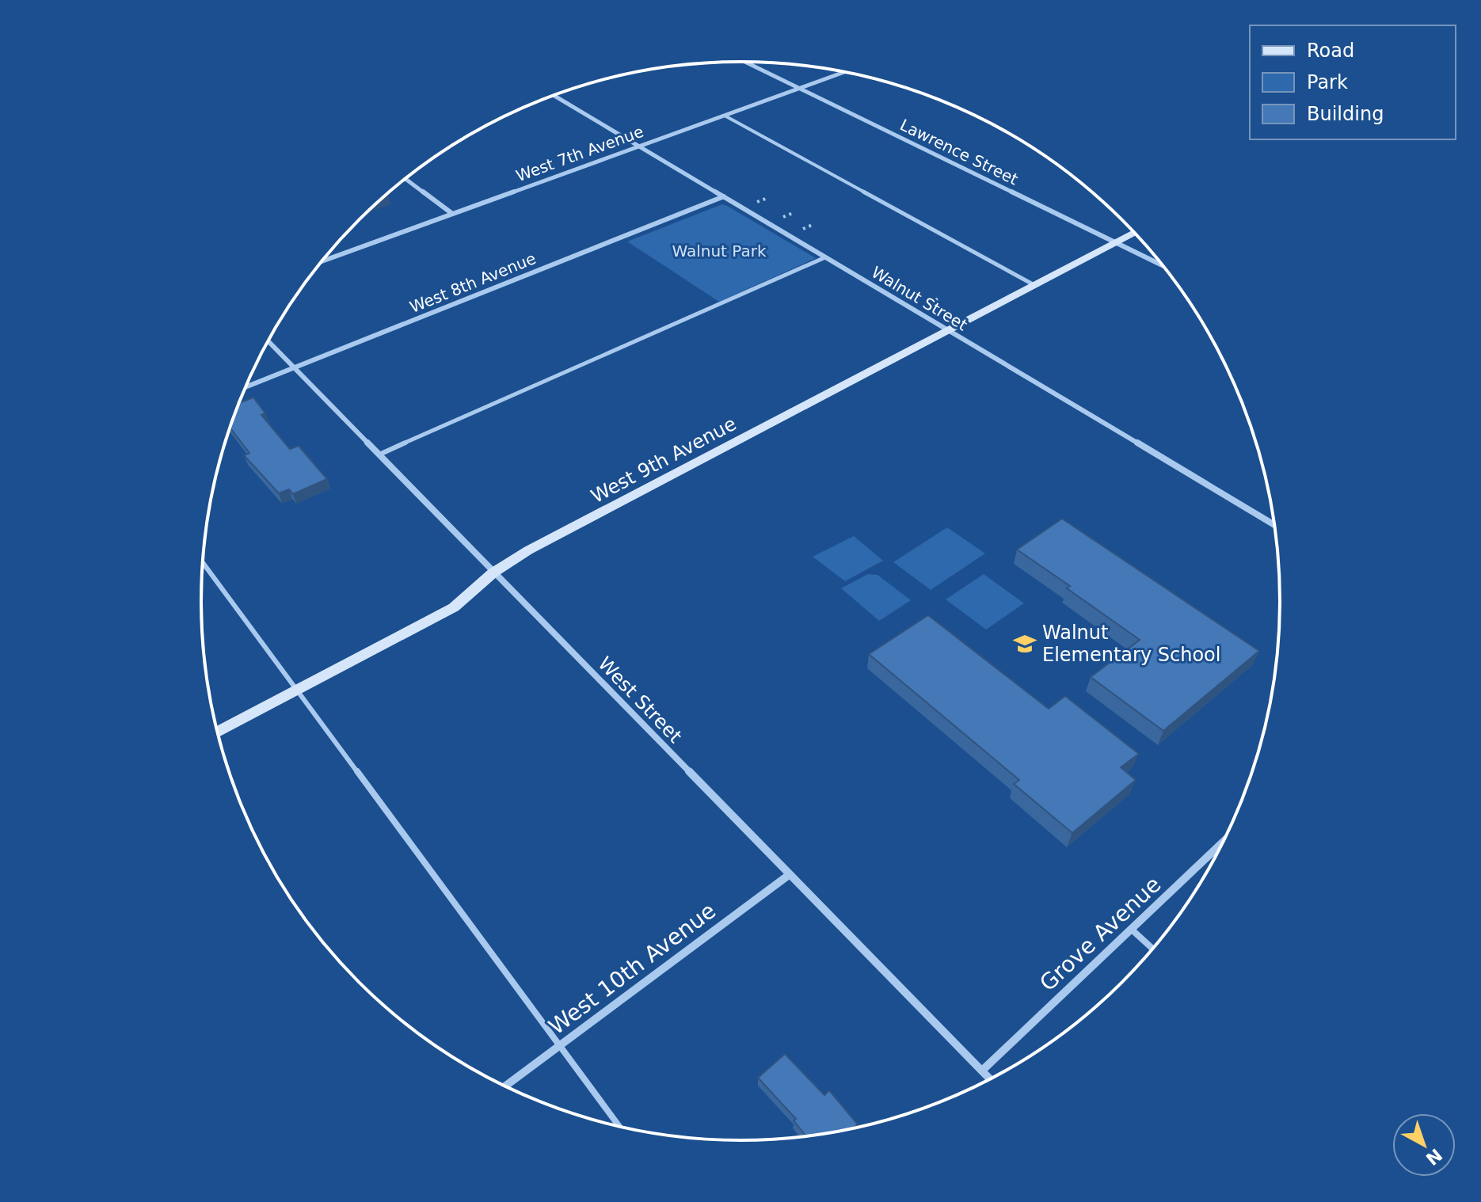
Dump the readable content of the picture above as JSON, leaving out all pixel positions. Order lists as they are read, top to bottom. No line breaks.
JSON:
{"streets":{"street":["Lawrence Street","West 7th Avenue","West 8th Avenue","Walnut Street","West 9th Avenue","West Street","Grove Avenue","West 10th Avenue"]},"crossings":[["Lawrence Street","West 7th Avenue"],["Lawrence Street","West 9th Avenue"],["West 7th Avenue","Walnut Street"],["West 8th Avenue","Walnut Street"],["West 8th Avenue","West Street"],["Walnut Street","West 9th Avenue"],["West 9th Avenue","West Street"],["West Street","Grove Avenue"],["West Street","West 10th Avenue"]],"parks":["Walnut Park"],"places":{"school or university":["Walnut Elementary School"]},"legend":["Road","Park","Building"],"north":"bottom right"}
